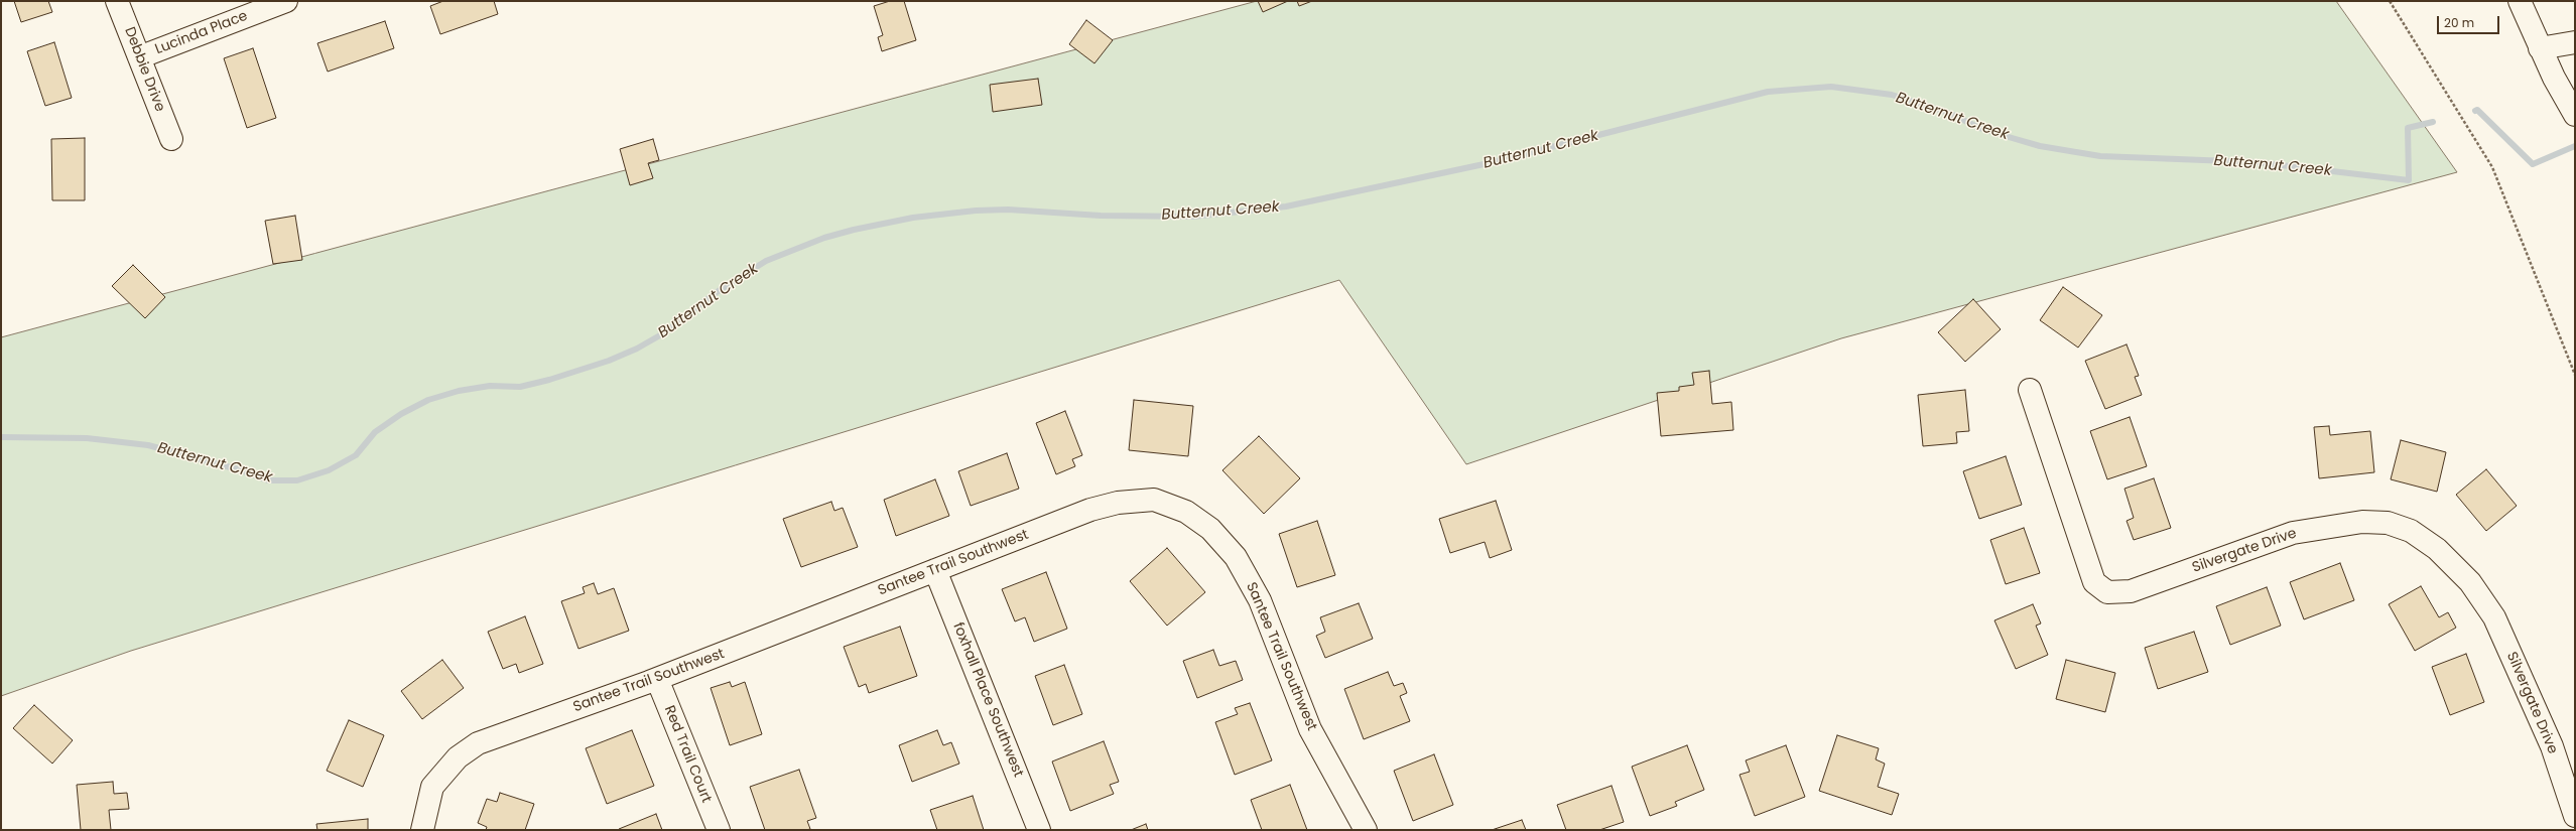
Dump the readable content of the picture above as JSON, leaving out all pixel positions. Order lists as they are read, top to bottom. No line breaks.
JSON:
{"streets":{"street":["Lucinda Place","Debbie Drive","Silvergate Drive","Santee Trail Southwest","foxhall Place Southwest","Red Trail Court"]},"crossings":[["Lucinda Place","Debbie Drive"],["Santee Trail Southwest","foxhall Place Southwest"],["Santee Trail Southwest","Red Trail Court"]],"water":["Butternut Creek"],"scale_bar":"20 m"}
